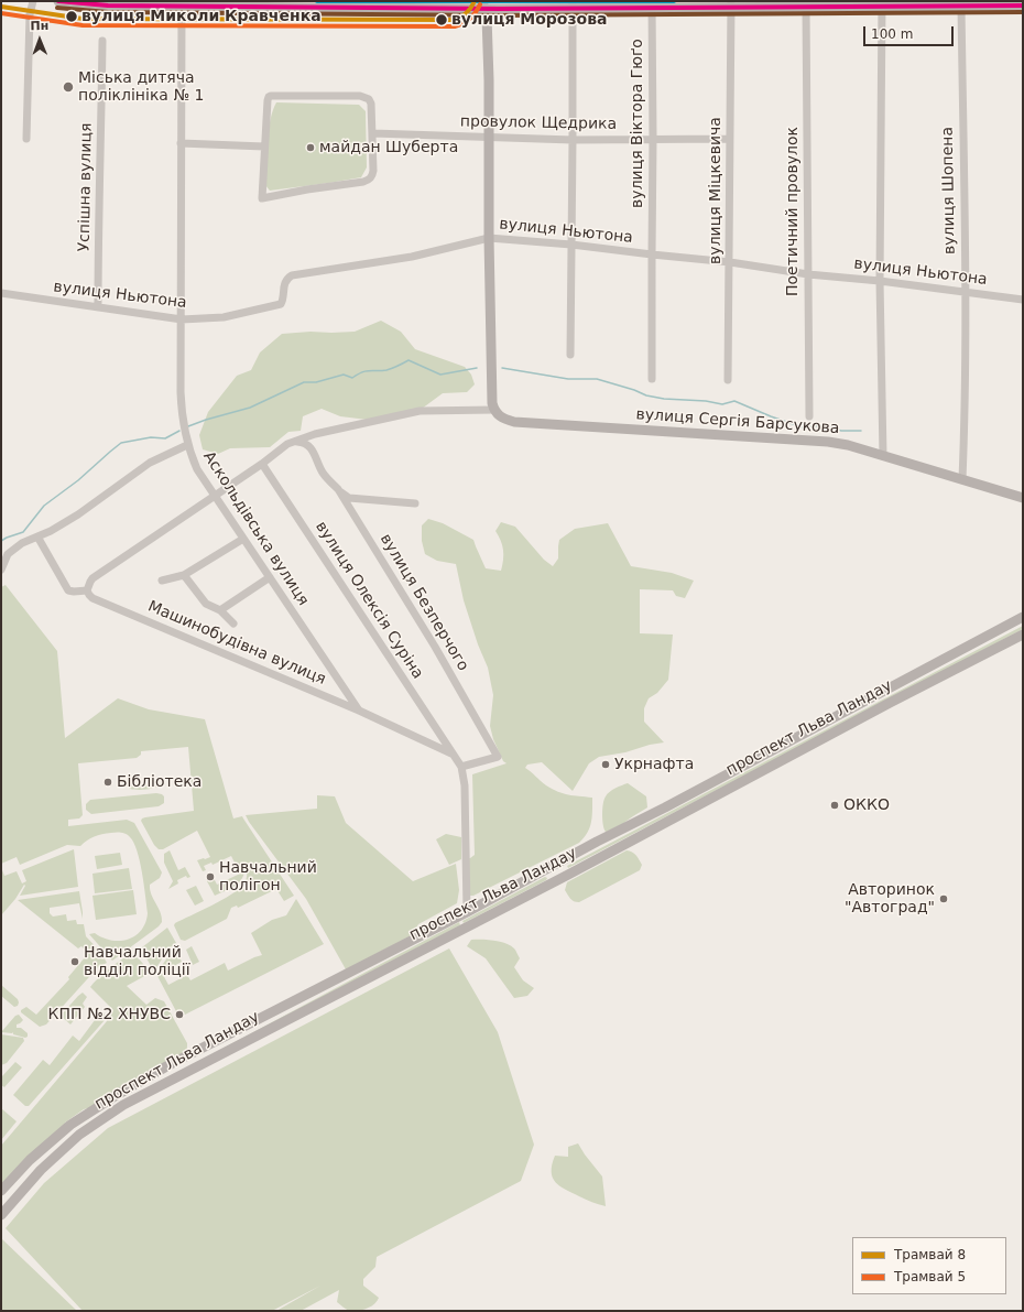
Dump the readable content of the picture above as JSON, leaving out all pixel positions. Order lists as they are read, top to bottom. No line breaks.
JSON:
{"streets":{"main road":["вулиця Сергія Барсукова","проспект Льва Ландау"],"street":["провулок Щедрика","вулиця Віктора Гюґо","Успішна вулиця","вулиця Міцкевича","вулиця Шопена","Поетичний провулок","вулиця Ньютона","Аскольдівська вулиця","вулиця Олексія Суріна","вулиця Безперчого","Машинобудівна вулиця"]},"crossings":[["провулок Щедрика","вулиця Віктора Гюґо"],["провулок Щедрика","вулиця Міцкевича"],["вулиця Віктора Гюґо","вулиця Ньютона"],["Успішна вулиця","вулиця Ньютона"],["вулиця Міцкевича","вулиця Ньютона"],["вулиця Шопена","вулиця Ньютона"],["вулиця Шопена","вулиця Сергія Барсукова"],["Поетичний провулок","вулиця Ньютона"],["вулиця Ньютона","Аскольдівська вулиця"],["Аскольдівська вулиця","Машинобудівна вулиця"],["вулиця Олексія Суріна","вулиця Безперчого"],["вулиця Олексія Суріна","Машинобудівна вулиця"]],"places":["вулиця Миколи Кравченка","вулиця Морозова","Міська дитяча поліклініка № 1","майдан Шуберта","Укрнафта","Бібліотека","ОККО","Навчальний полігон","Авторинок \"Автоград\"","Навчальний відділ поліції","КПП №2 ХНУВС"],"lines":["tram line 8","tram line 5"],"legend":["Трамвай 8","Трамвай 5"],"scale_bar":"100 m","north":"top"}
